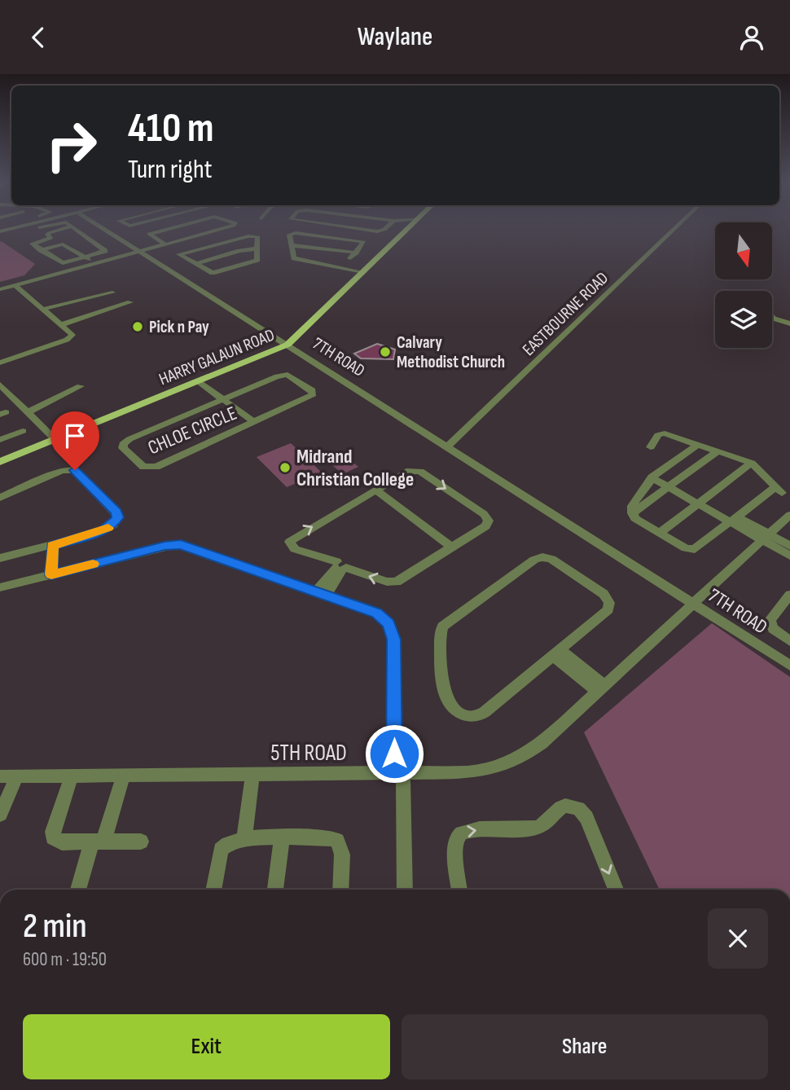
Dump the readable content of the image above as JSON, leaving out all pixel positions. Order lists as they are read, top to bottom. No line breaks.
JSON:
{"streets":{"main road":["HARRY GALAUN ROAD"],"street":["EASTBOURNE ROAD","7TH ROAD","CHLOE CIRCLE","5TH ROAD"]},"crossings":[["EASTBOURNE ROAD","7TH ROAD"],["HARRY GALAUN ROAD","7TH ROAD"],["7TH ROAD","5TH ROAD"]],"places":["Pick n Pay","Calvary Methodist Church","Midrand Christian College"],"north":"bottom","page":{"header":"Waylane","turn":["410 m","Turn right"],"heading":["2 min","600 m · 19:50"],"buttons":["Exit","Share"]}}
